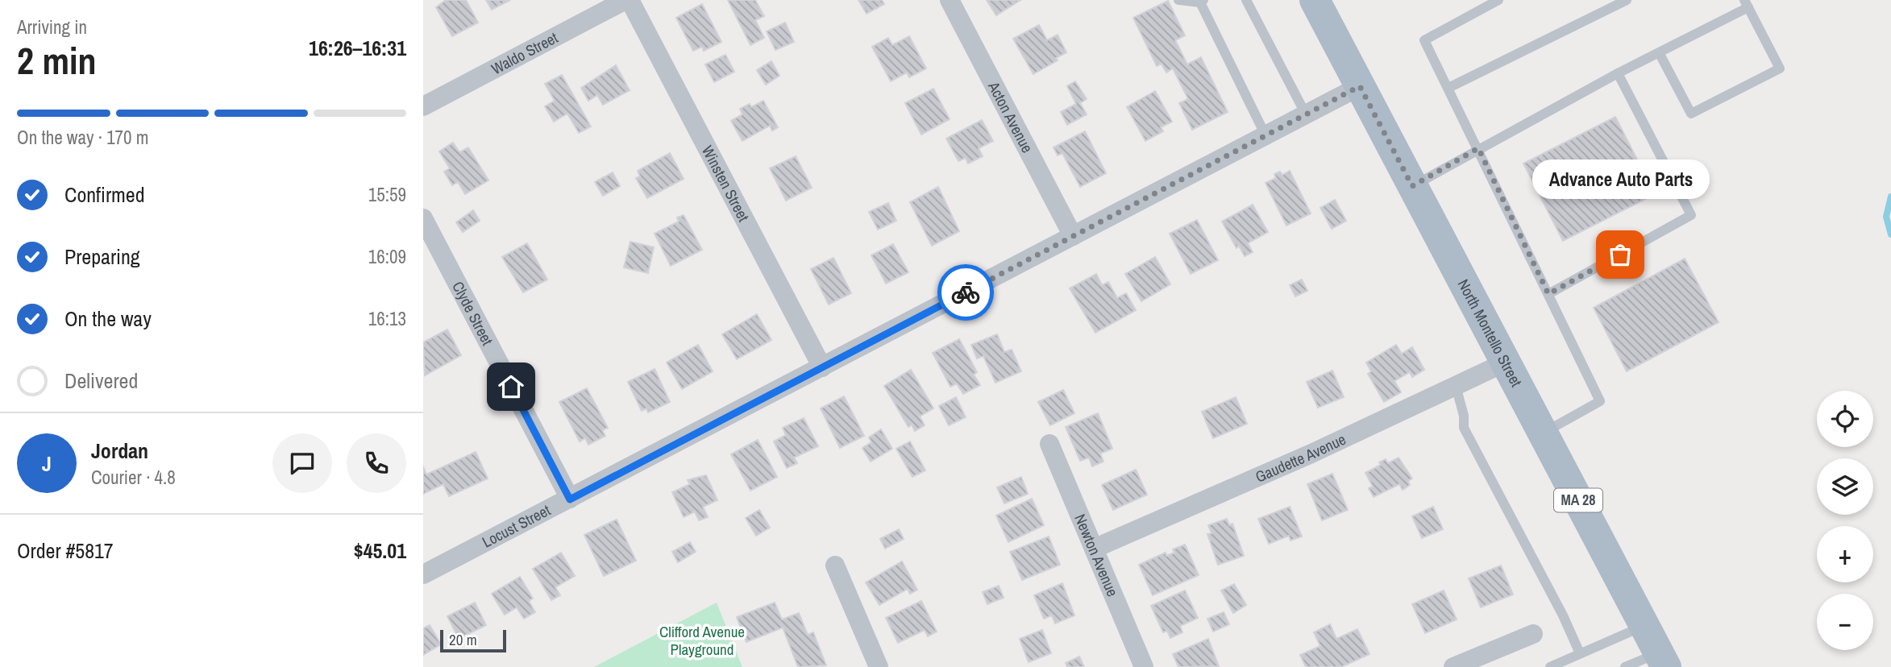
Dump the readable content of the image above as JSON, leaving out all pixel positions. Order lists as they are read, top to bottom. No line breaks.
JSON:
{"streets":{"main road":["North Montello Street","MA 28"],"street":["Waldo Street","Acton Avenue","Winsten Street","Clyde Street","Gaudette Avenue","Locust Street","Newton Avenue"]},"crossings":[["Waldo Street","Winsten Street"],["Acton Avenue","Locust Street"],["Winsten Street","Locust Street"],["Clyde Street","Locust Street"],["North Montello Street","Gaudette Avenue"],["North Montello Street","Locust Street"],["Gaudette Avenue","Newton Avenue"]],"parks":["Clifford Avenue Playground"],"places":["Advance Auto Parts"],"scale_bar":"20 m","page":{"heading":["2 min","Arriving in","16:26–16:31"],"panel":["Jordan","Courier · 4.8","Order #5817","$45.01"],"bar":"On the way · 170 m","bubble":"Advance Auto Parts","list":[["Confirmed","15:59"],["Preparing","16:09"],["On the way","16:13"],"Delivered"],"map_buttons":["+","−"],"round":"J","scale":"20 m"}}
